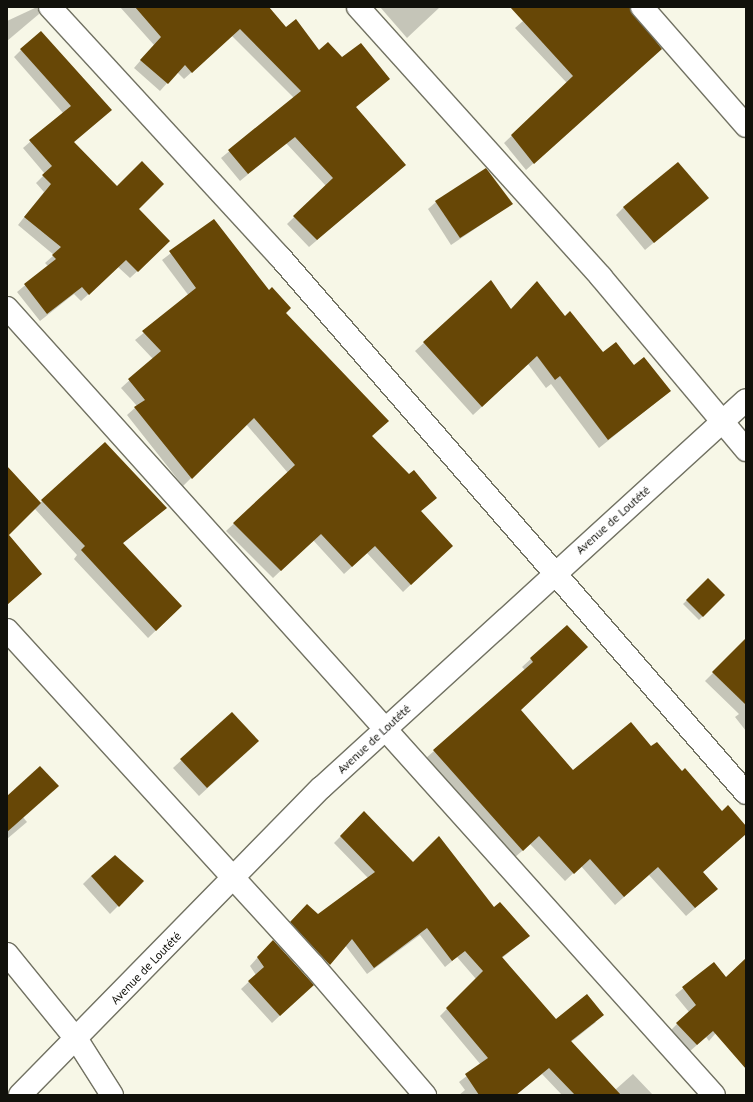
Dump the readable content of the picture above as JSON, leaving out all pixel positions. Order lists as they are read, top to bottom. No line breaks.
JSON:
{"streets":{"street":["Avenue de Loutété"]}}
